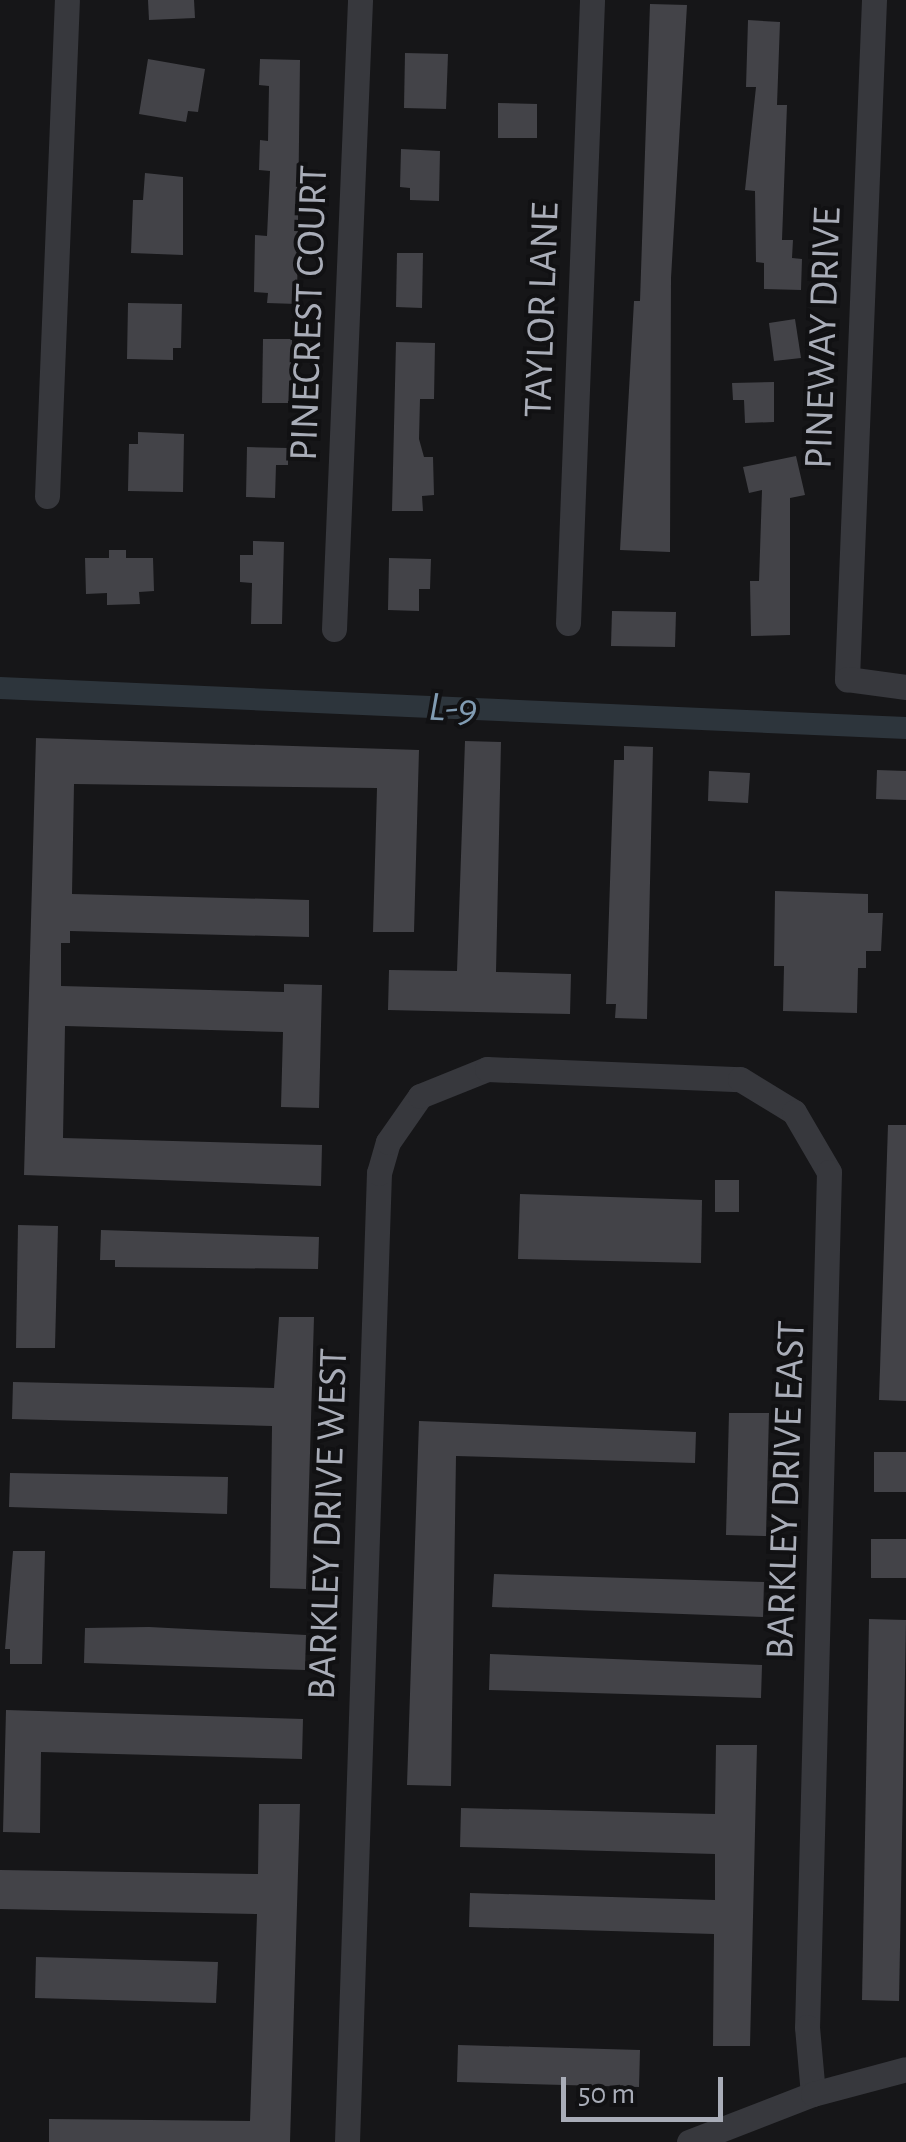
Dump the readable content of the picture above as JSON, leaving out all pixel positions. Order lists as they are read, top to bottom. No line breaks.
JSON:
{"streets":{"street":["TAYLOR LANE","PINECREST COURT","PINEWAY DRIVE","BARKLEY DRIVE EAST","BARKLEY DRIVE WEST"]},"crossings":[["BARKLEY DRIVE EAST","BARKLEY DRIVE WEST"]],"water":["L-9"],"scale_bar":"50 m"}
